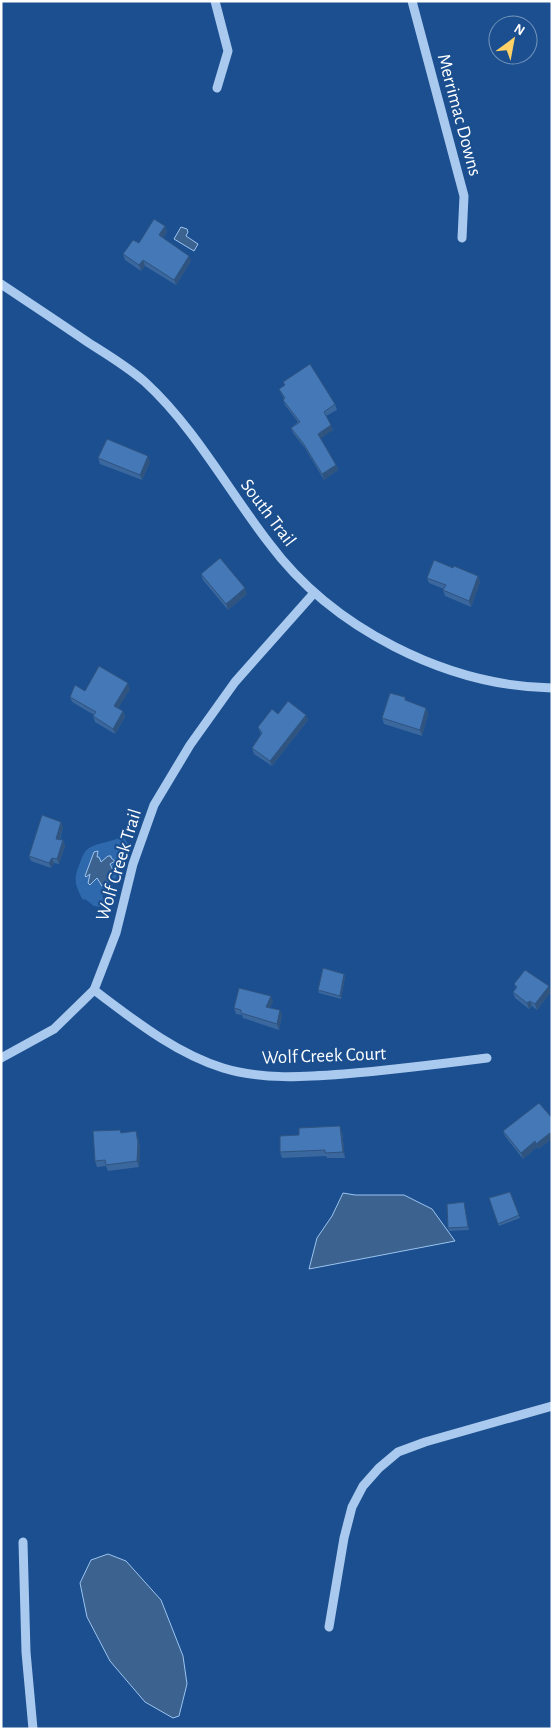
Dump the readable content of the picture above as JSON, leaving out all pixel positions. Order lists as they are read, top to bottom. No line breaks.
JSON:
{"streets":{"street":["Merrimac Downs","South Trail","Wolf Creek Trail","Wolf Creek Court"]},"crossings":[["South Trail","Wolf Creek Trail"],["Wolf Creek Trail","Wolf Creek Court"]],"north":"top right"}
